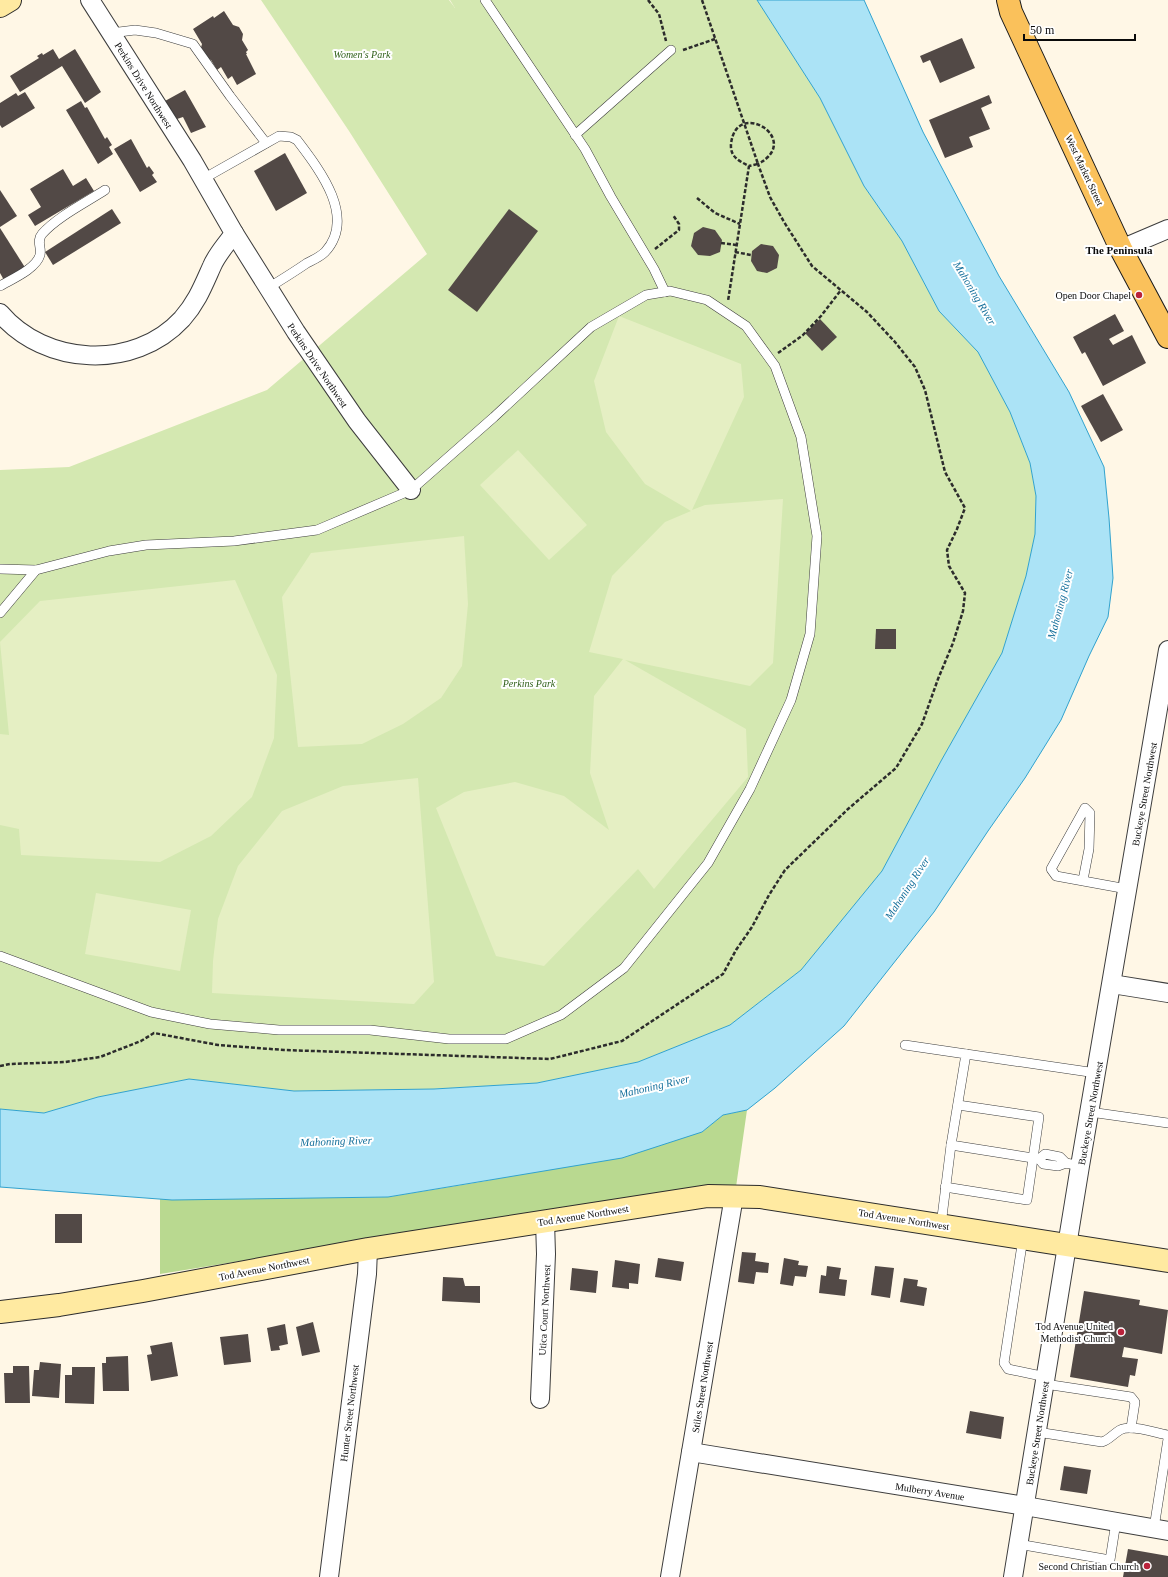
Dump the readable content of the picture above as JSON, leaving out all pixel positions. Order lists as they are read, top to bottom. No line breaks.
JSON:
{"streets":{"main road":["West Market Street","Tod Avenue Northwest"],"street":["Perkins Drive Northwest","Buckeye Street Northwest","Utica Court Northwest","Stiles Street Northwest","Hunter Street Northwest","Mulberry Avenue"]},"crossings":[["Buckeye Street Northwest","Tod Avenue Northwest"],["Buckeye Street Northwest","Mulberry Avenue"],["Tod Avenue Northwest","Utica Court Northwest"],["Tod Avenue Northwest","Stiles Street Northwest"],["Tod Avenue Northwest","Hunter Street Northwest"],["Stiles Street Northwest","Mulberry Avenue"]],"districts":["The Peninsula"],"water":["Mahoning River"],"parks":["Women's Park","Perkins Park"],"places":["Open Door Chapel","Tod Avenue United Methodist Church","Second Christian Church"],"scale_bar":"50 m"}
